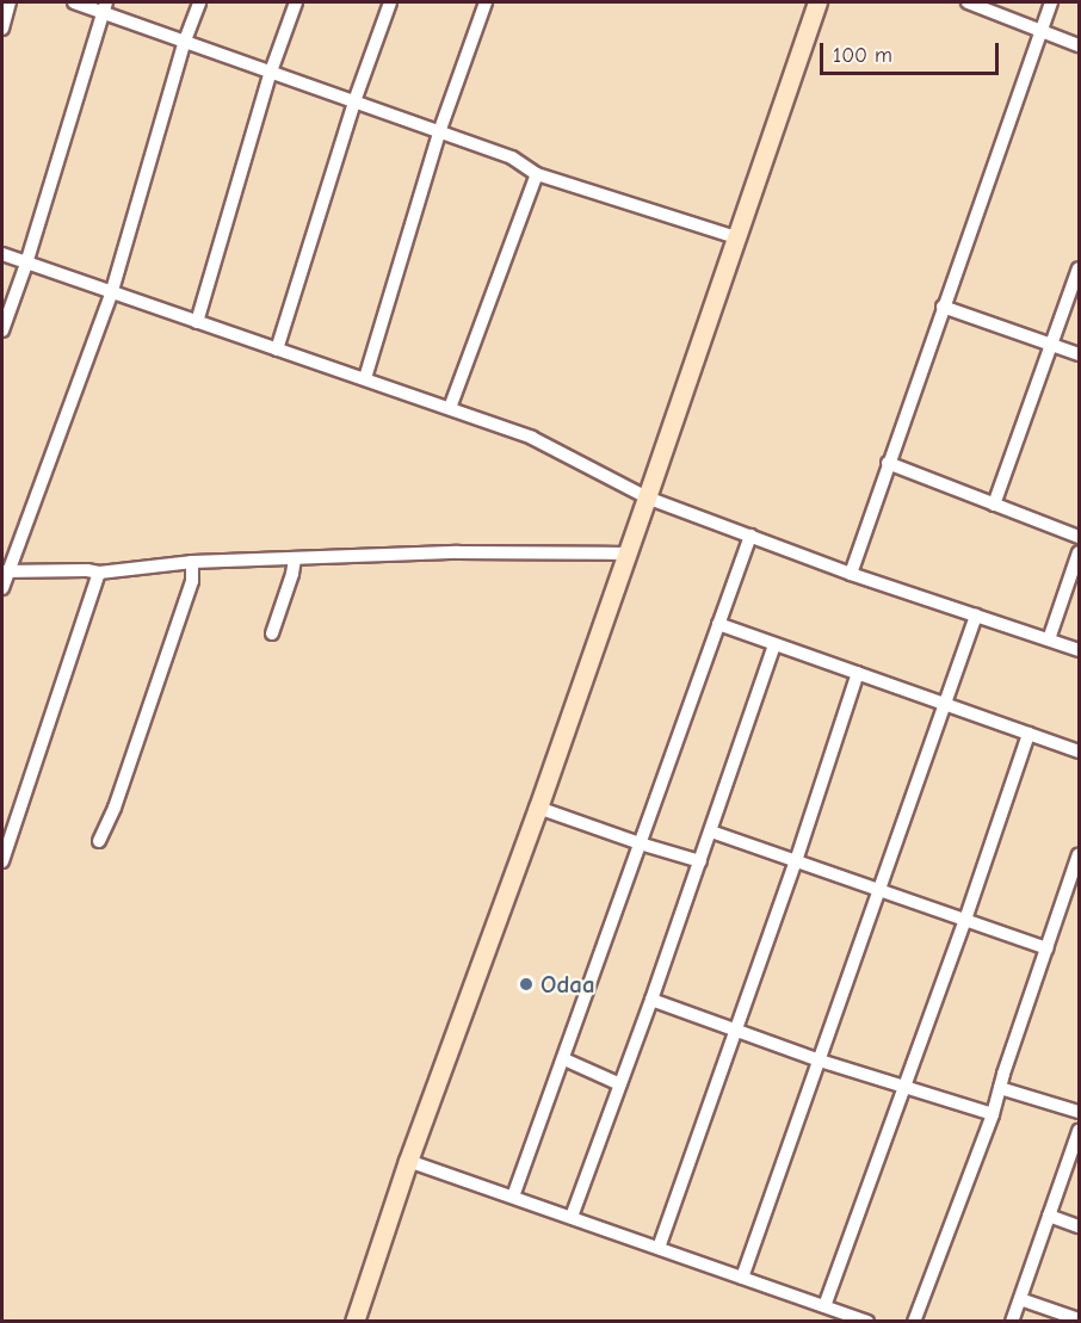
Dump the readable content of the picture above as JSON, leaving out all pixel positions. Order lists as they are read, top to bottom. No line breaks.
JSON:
{"places":["Odaa"],"scale_bar":"100 m"}
